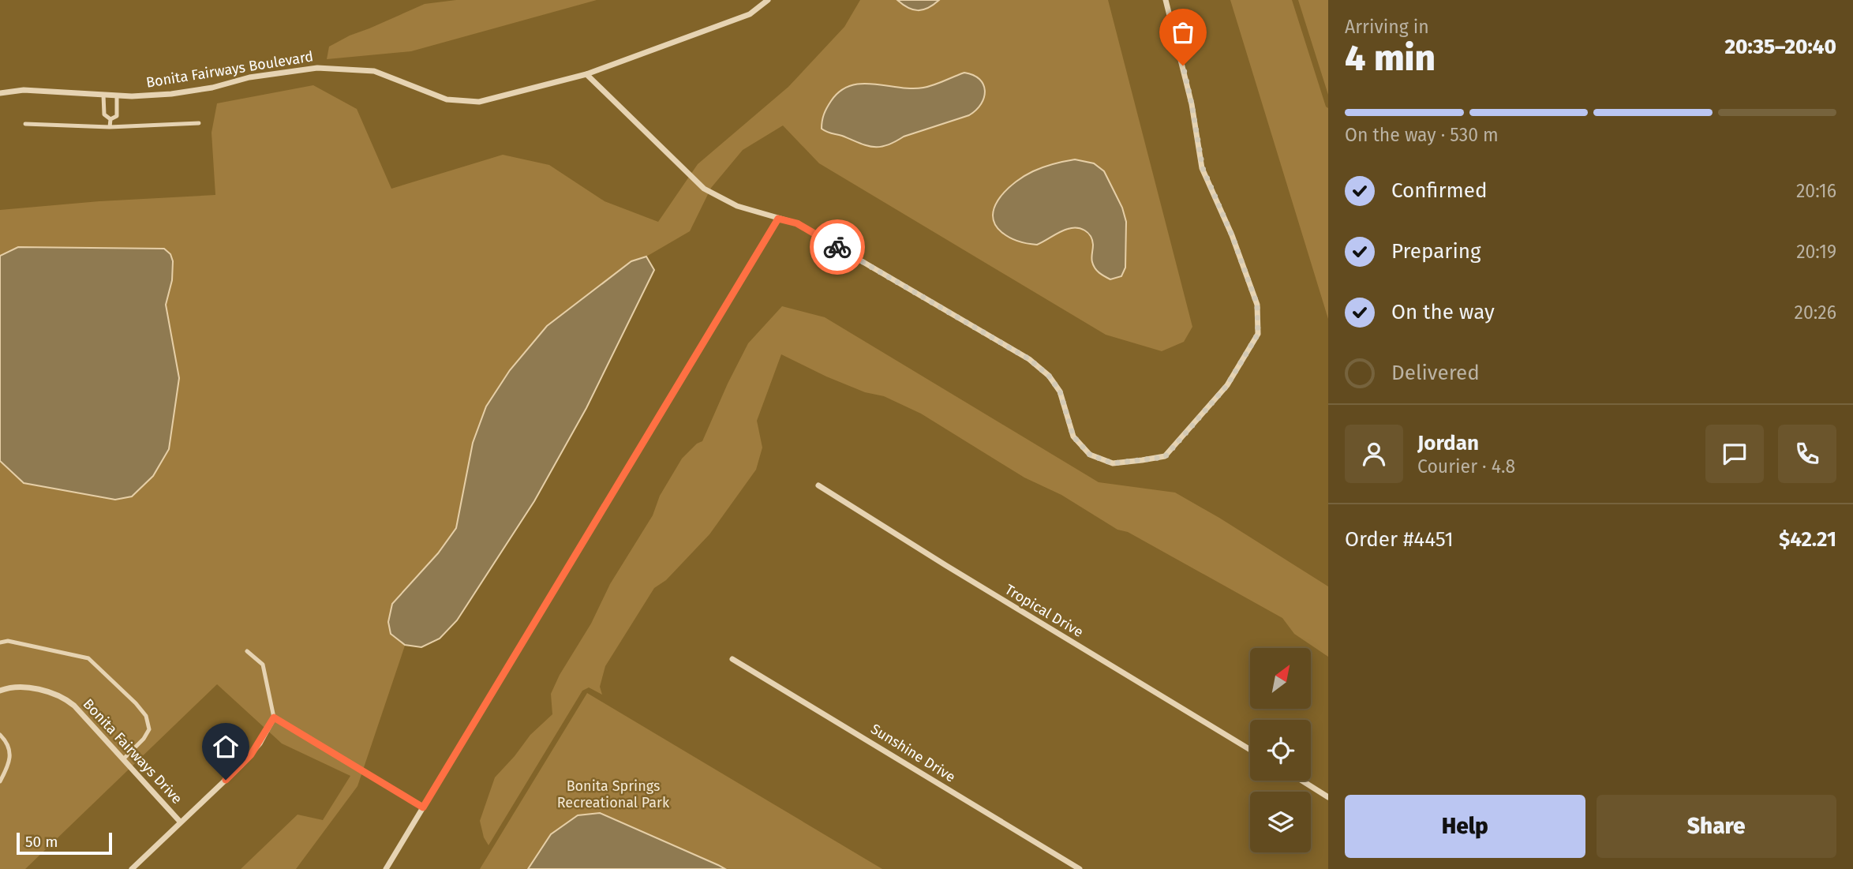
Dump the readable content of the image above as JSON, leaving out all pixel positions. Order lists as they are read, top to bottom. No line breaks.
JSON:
{"streets":{"street":["Bonita Fairways Boulevard","Tropical Drive","Bonita Fairways Drive","Sunshine Drive"]},"parks":["Bonita Springs Recreational Park"],"scale_bar":"50 m","north":"top right","page":{"heading":["4 min","Arriving in","20:35–20:40"],"panel":["Jordan","Courier · 4.8","Order #4451","$42.21"],"bar":"On the way · 530 m","list":[["Confirmed","20:16"],["Preparing","20:19"],["On the way","20:26"],"Delivered"],"buttons":["Help","Share"],"scale":"50 m"}}
